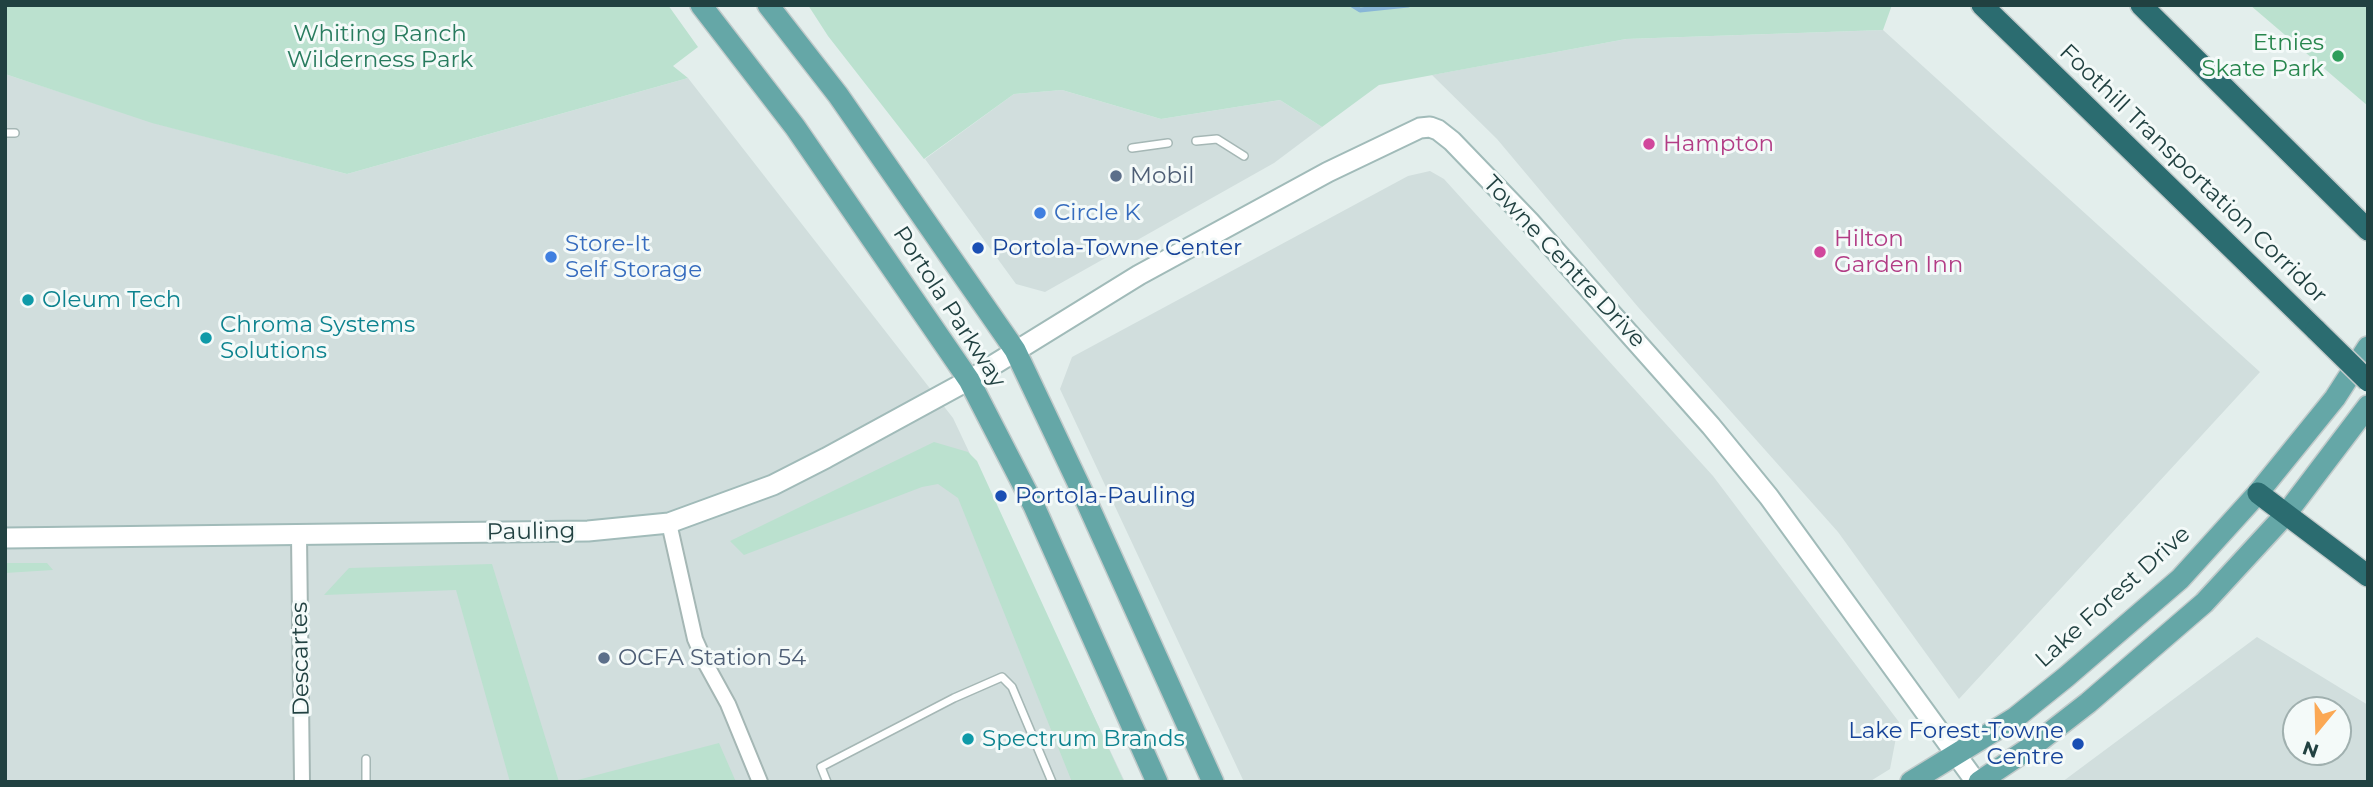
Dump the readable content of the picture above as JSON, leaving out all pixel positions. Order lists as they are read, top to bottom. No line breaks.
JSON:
{"streets":{"highway":["Foothill Transportation Corridor"],"main road":["Towne Centre Drive","Portola Parkway","Pauling","Lake Forest Drive"],"street":["Descartes"]},"crossings":[["Towne Centre Drive","Portola Parkway"],["Towne Centre Drive","Pauling"],["Towne Centre Drive","Lake Forest Drive"],["Portola Parkway","Pauling"],["Pauling","Descartes"]],"parks":["Whiting Ranch Wilderness Park"],"places":["Etnies Skate Park","Hampton","Mobil","Circle K","Portola-Towne Center","Hilton Garden Inn","Store-It Self Storage","Oleum Tech","Chroma Systems Solutions","Portola-Pauling","OCFA Station 54","Spectrum Brands","Lake Forest-Towne Centre"],"north":"bottom"}
